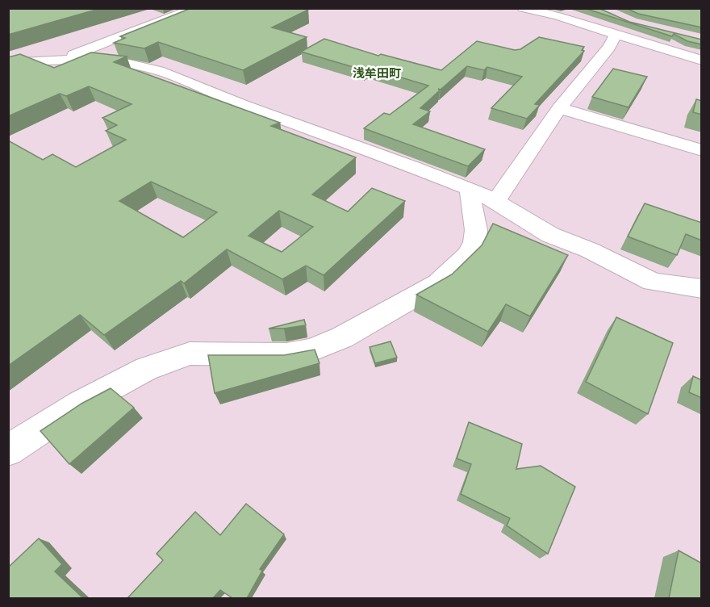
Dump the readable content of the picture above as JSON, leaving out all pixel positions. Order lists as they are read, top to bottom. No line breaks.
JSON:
{"districts":["浅牟田町"]}
